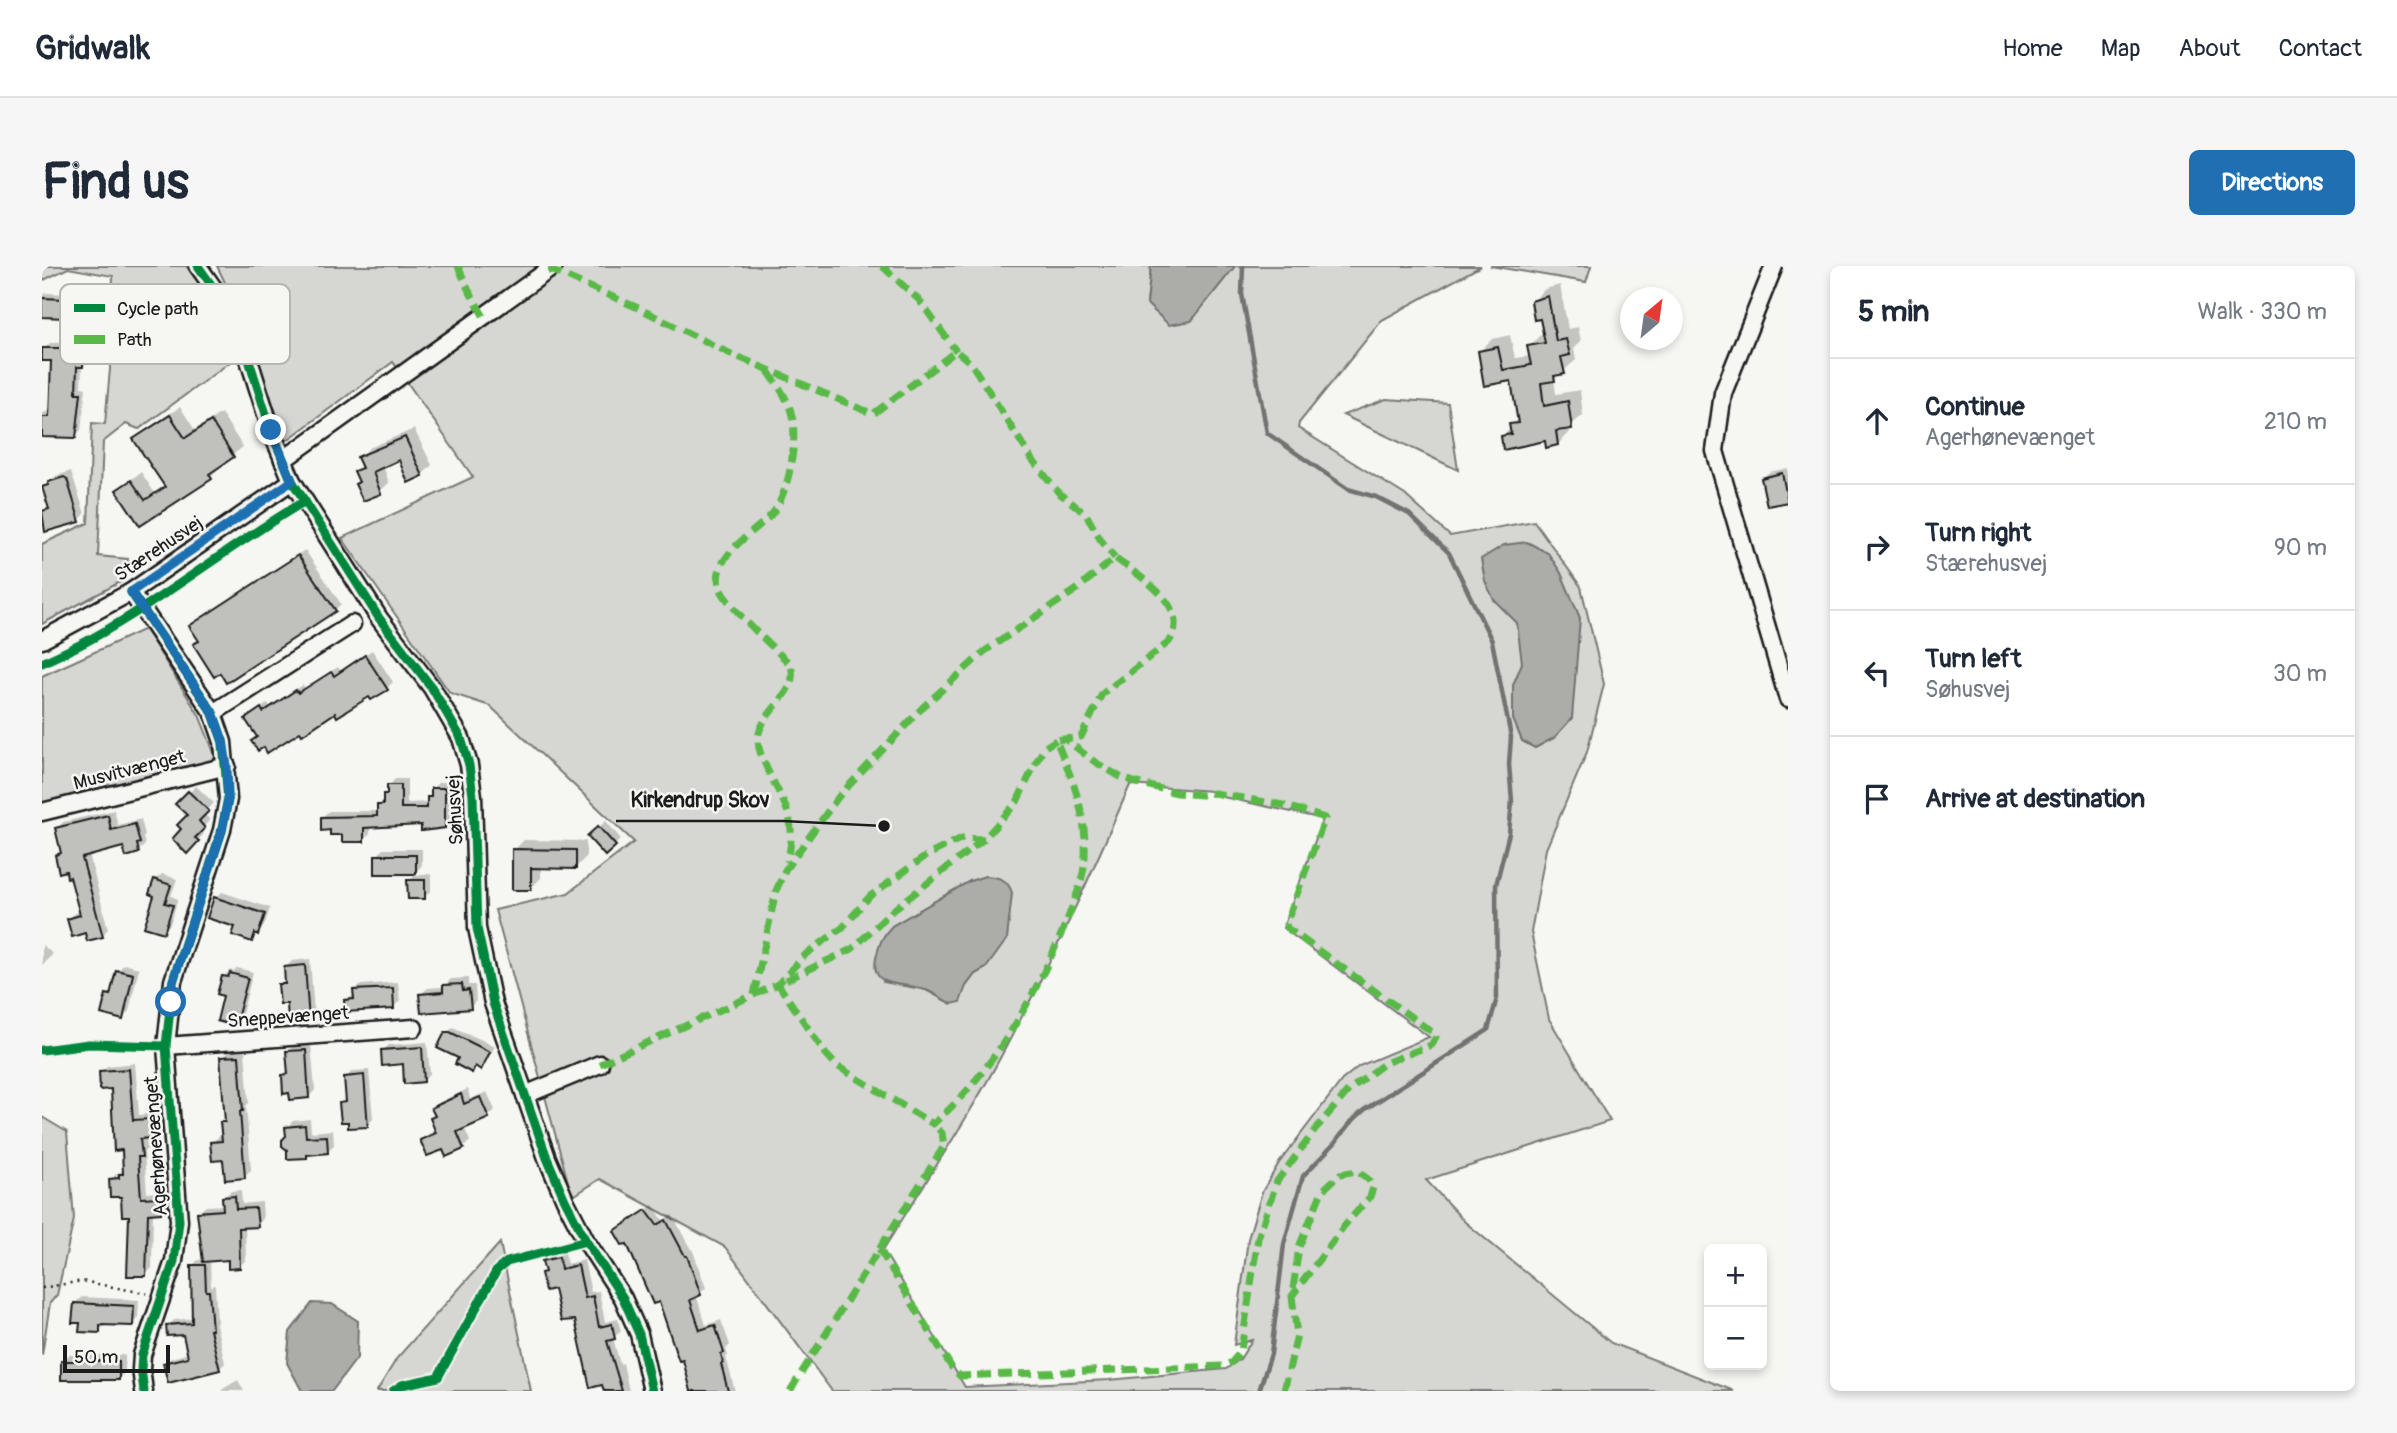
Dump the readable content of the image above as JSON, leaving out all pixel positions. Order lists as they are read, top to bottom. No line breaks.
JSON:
{"streets":{"street":["Stærehusvej","Musvitvænget","Søhusvej","Sneppevænget","Agerhønevænget"]},"crossings":[["Stærehusvej","Søhusvej"],["Stærehusvej","Agerhønevænget"],["Musvitvænget","Agerhønevænget"],["Sneppevænget","Agerhønevænget"]],"places":["Kirkendrup Skov"],"legend":["Cycle path","Path"],"scale_bar":"50 m","north":"top right","page":{"header":"Gridwalk","nav":["Home","Map","About","Contact"],"buttons":"Directions","title":"Find us","heading":["5 min","Walk · 330 m"],"list":[["Continue","Agerhønevænget","210 m"],["Turn right","Stærehusvej","90 m"],["Turn left","Søhusvej","30 m"],"Arrive at destination"],"map_buttons":["+","−"],"scale":"50 m"}}
